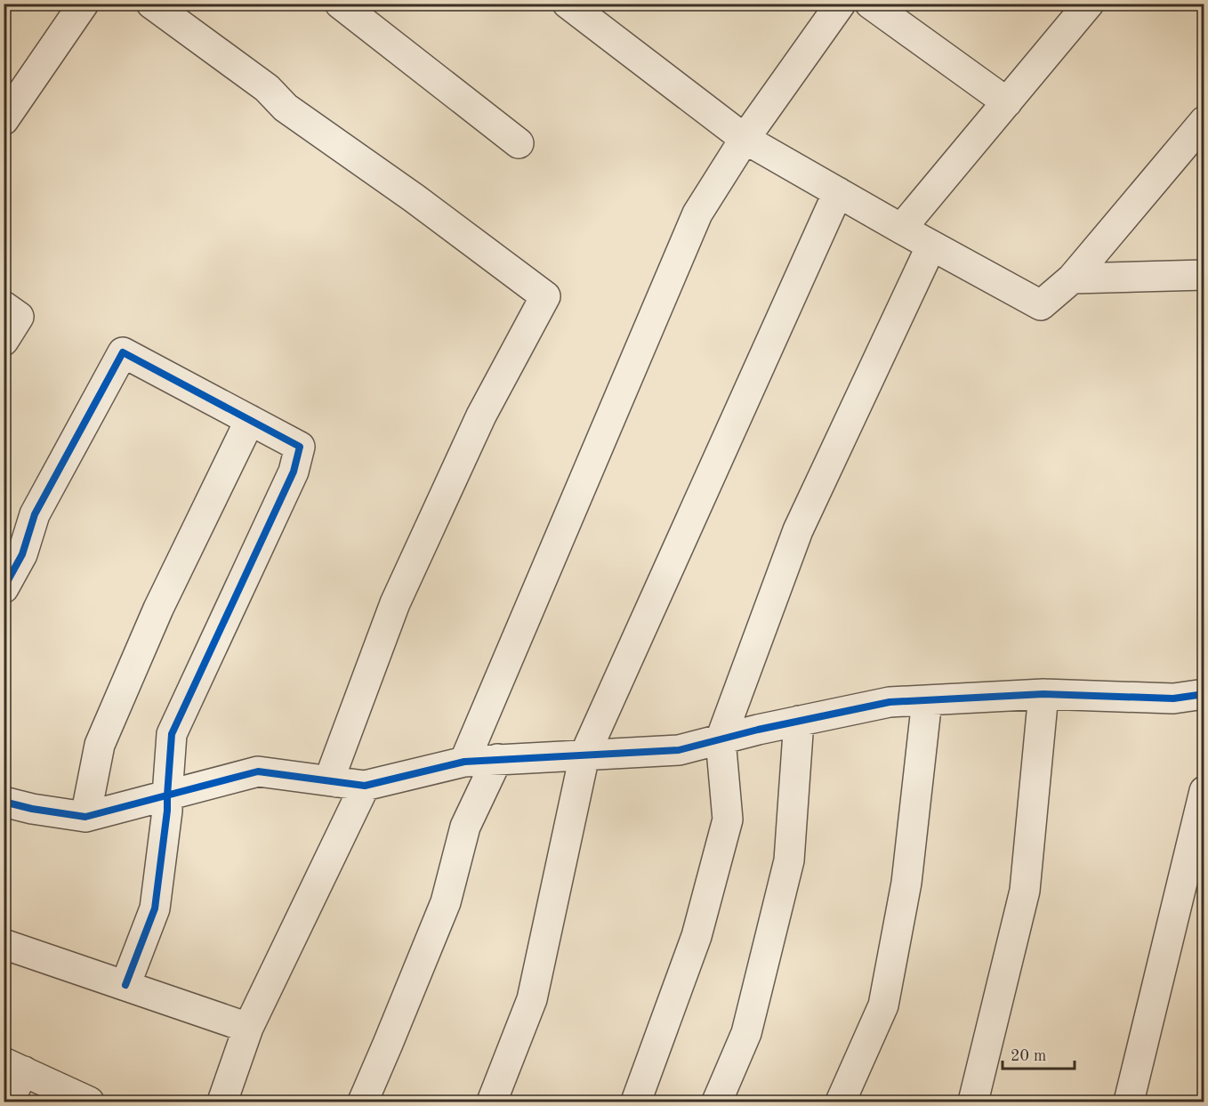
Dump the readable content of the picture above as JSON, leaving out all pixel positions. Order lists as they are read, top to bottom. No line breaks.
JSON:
{"scale_bar":"20 m"}
